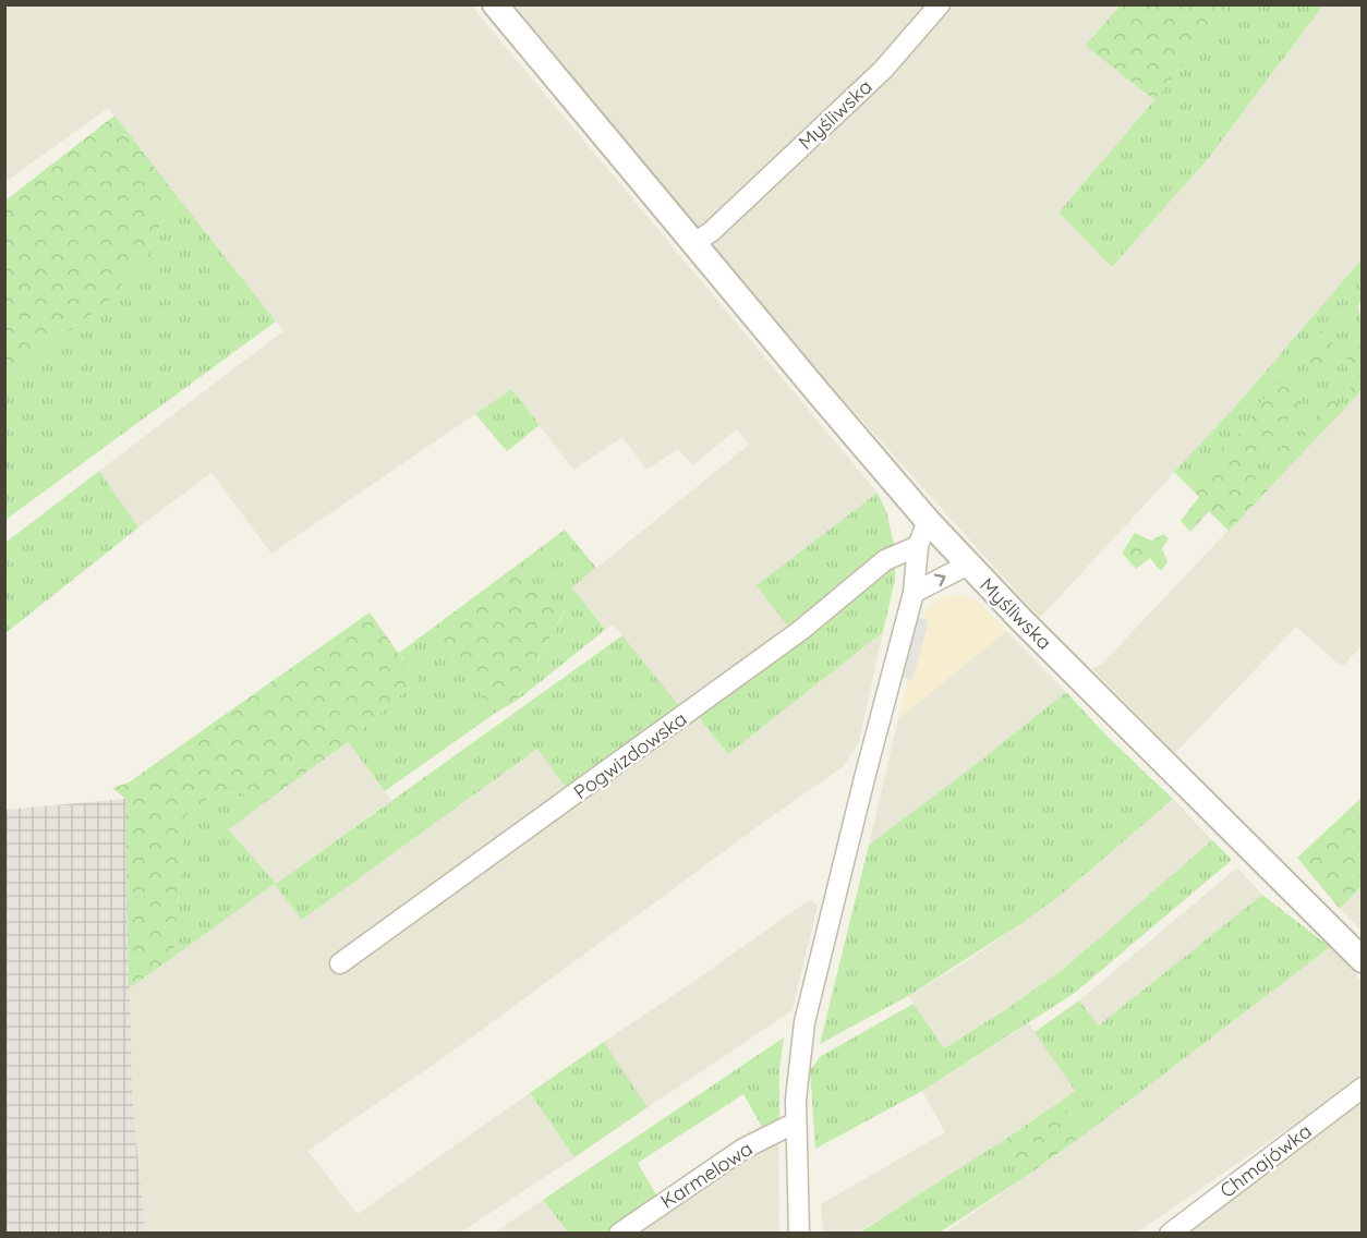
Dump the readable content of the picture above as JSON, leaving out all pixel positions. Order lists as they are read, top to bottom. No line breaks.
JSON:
{"streets":{"street":["Myśliwska","Pogwizdowska","Chmajówka","Karmelowa"]}}
